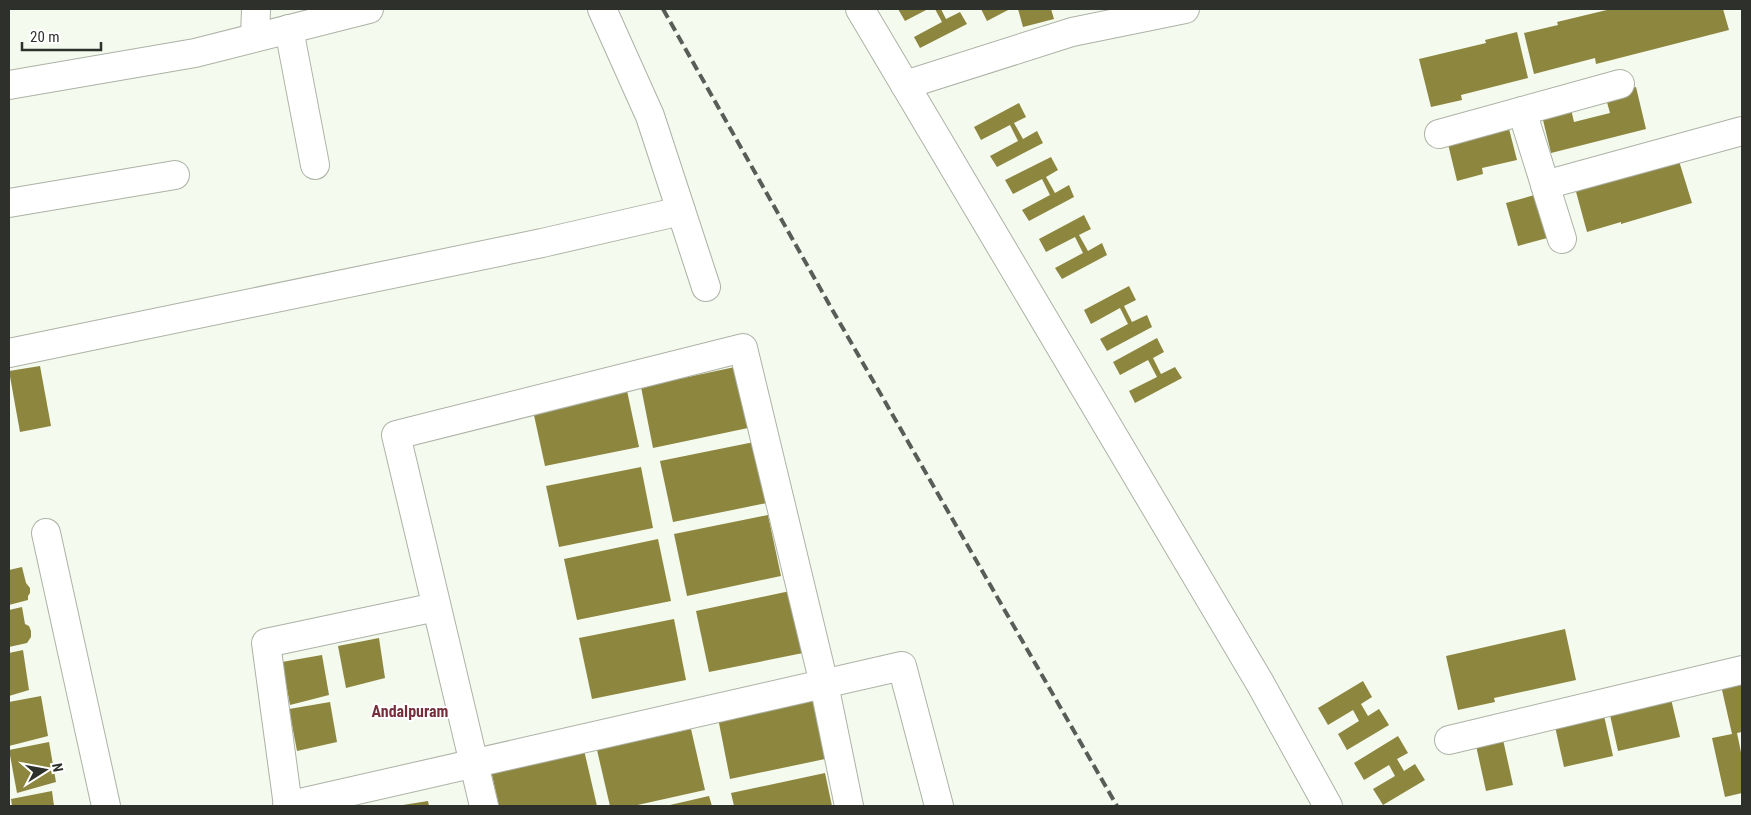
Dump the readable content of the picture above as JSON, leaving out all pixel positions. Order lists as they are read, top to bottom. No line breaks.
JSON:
{"districts":["Andalpuram"],"scale_bar":"20 m","north":"right"}
